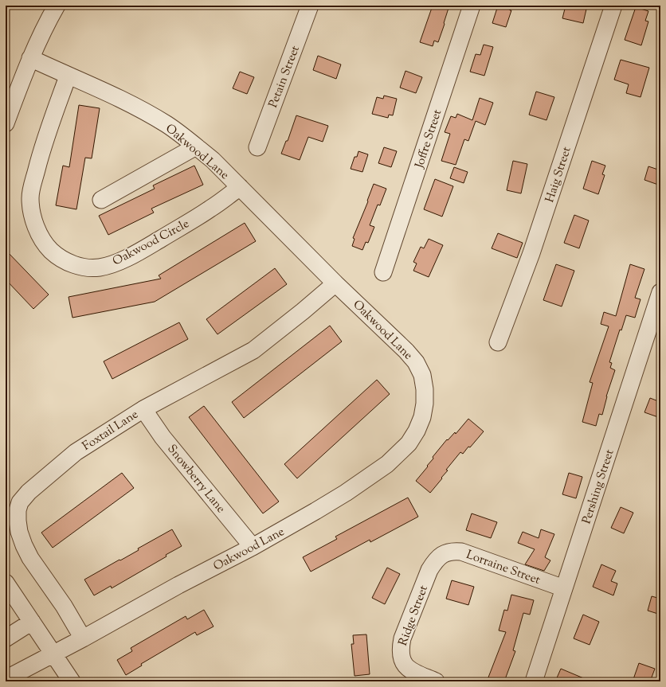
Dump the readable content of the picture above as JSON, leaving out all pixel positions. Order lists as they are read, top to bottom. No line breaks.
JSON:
{"streets":{"street":["Petain Street","Joffre Street","Oakwood Lane","Haig Street","Oakwood Circle","Foxtail Lane","Snowberry Lane","Pershing Street","Lorraine Street","Ridge Street"]},"crossings":[["Oakwood Lane","Oakwood Circle"],["Oakwood Lane","Foxtail Lane"],["Oakwood Lane","Snowberry Lane"],["Foxtail Lane","Snowberry Lane"],["Pershing Street","Lorraine Street"],["Lorraine Street","Ridge Street"]]}
